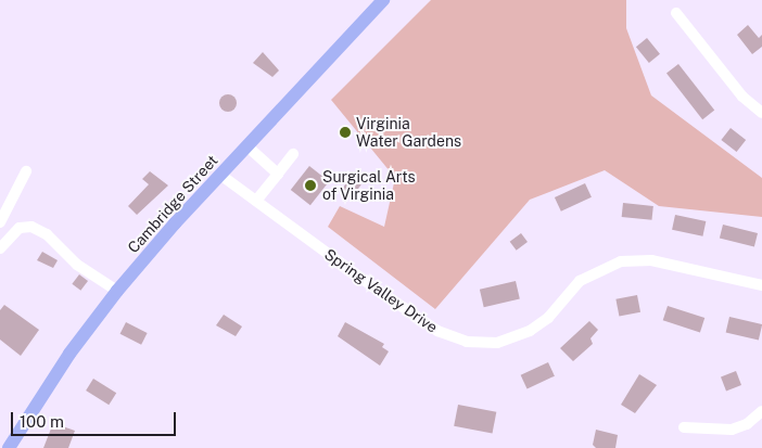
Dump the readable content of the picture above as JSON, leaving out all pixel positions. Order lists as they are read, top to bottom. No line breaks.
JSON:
{"streets":{"main road":["Cambridge Street"],"street":["Spring Valley Drive"]},"crossings":[["Cambridge Street","Spring Valley Drive"]],"places":["Virginia Water Gardens","Surgical Arts of Virginia"],"scale_bar":"100 m"}
